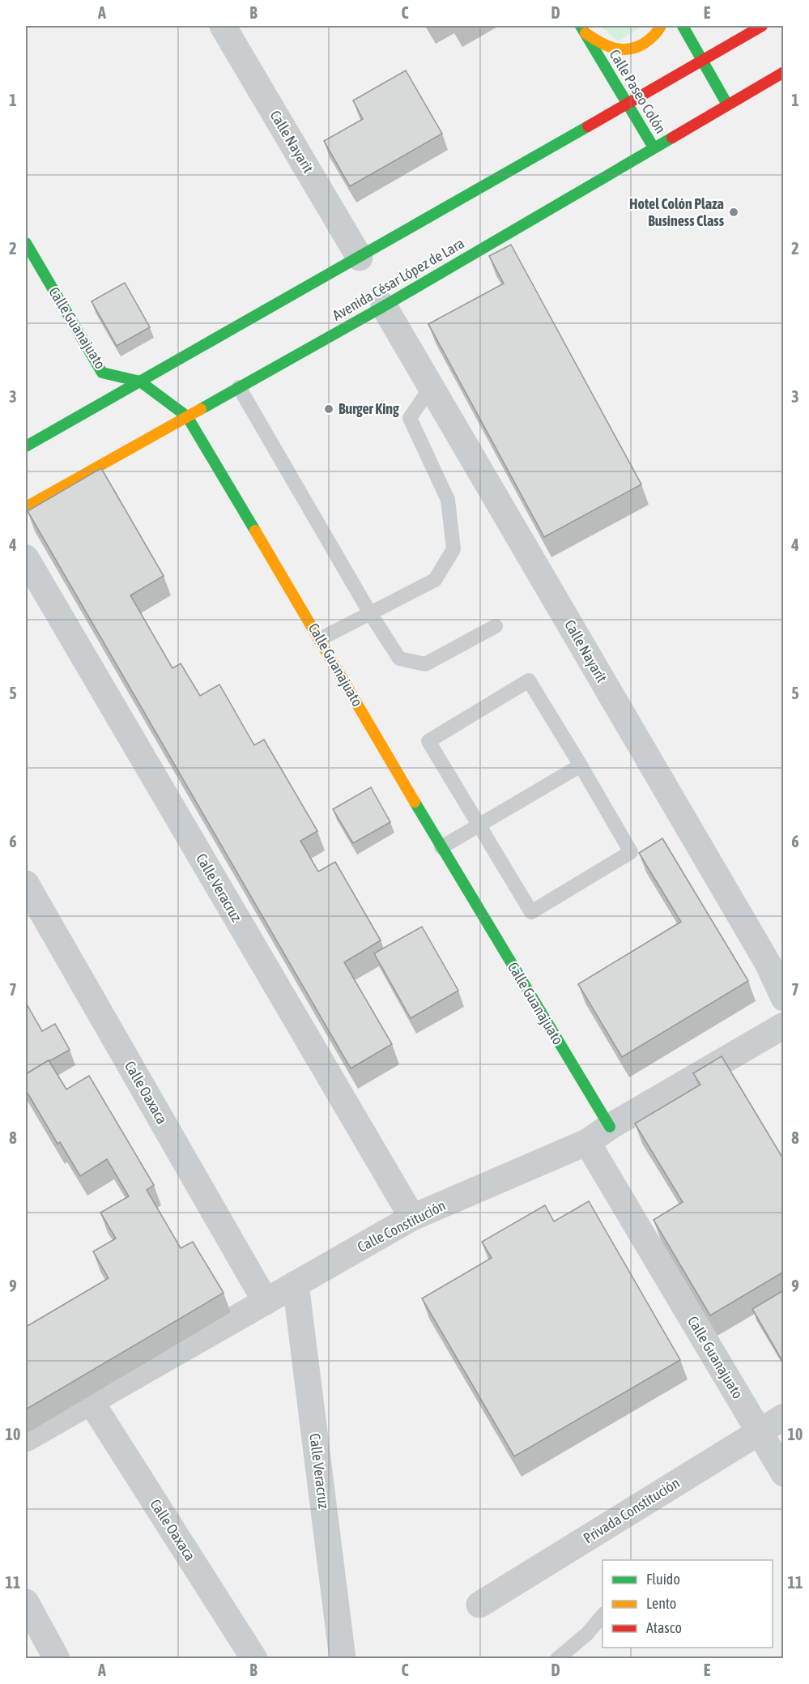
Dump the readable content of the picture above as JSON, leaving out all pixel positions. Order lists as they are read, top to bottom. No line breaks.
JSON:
{"streets":{"main road":["Calle Paseo Colón","Avenida César López de Lara","Calle Guanajuato"],"street":["Calle Nayarit","Calle Veracruz","Calle Oaxaca","Calle Constitución","Privada Constitución"]},"crossings":[["Calle Paseo Colón","Avenida César López de Lara"],["Calle Nayarit","Avenida César López de Lara"],["Avenida César López de Lara","Calle Guanajuato"],["Calle Guanajuato","Calle Constitución"],["Calle Guanajuato","Privada Constitución"],["Calle Veracruz","Calle Constitución"],["Calle Oaxaca","Calle Constitución"]],"places":["Hotel Colón Plaza Business Class","Burger King"],"legend":["Fluido","Lento","Atasco"],"grid":{"columns":["A","B","C","D","E"],"rows":["1","2","3","4","5","6","7","8","9","10","11"]}}
